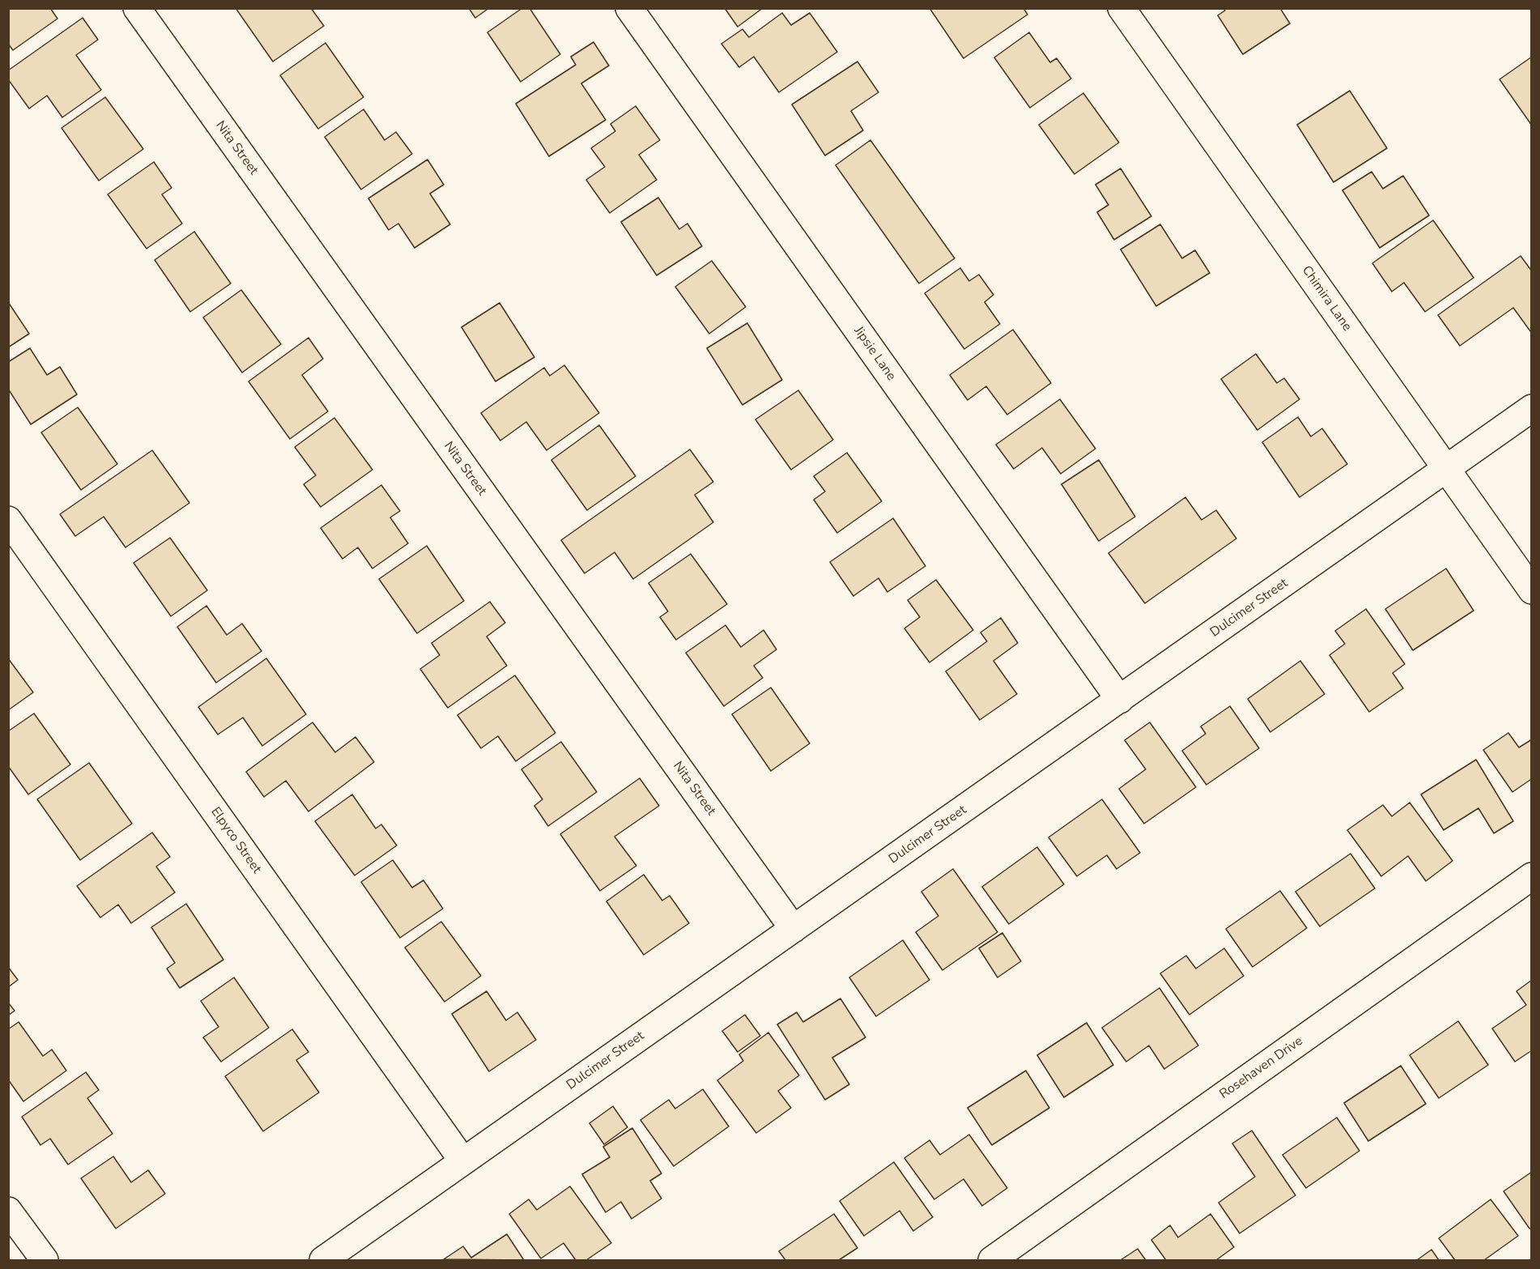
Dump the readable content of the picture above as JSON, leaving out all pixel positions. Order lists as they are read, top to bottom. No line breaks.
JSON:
{"streets":{"street":["Nita Street","Chimira Lane","Jipsie Lane","Dulcimer Street","Elpyco Street","Rosehaven Drive"]},"crossings":[["Nita Street","Dulcimer Street"],["Chimira Lane","Dulcimer Street"],["Jipsie Lane","Dulcimer Street"],["Dulcimer Street","Elpyco Street"]]}
